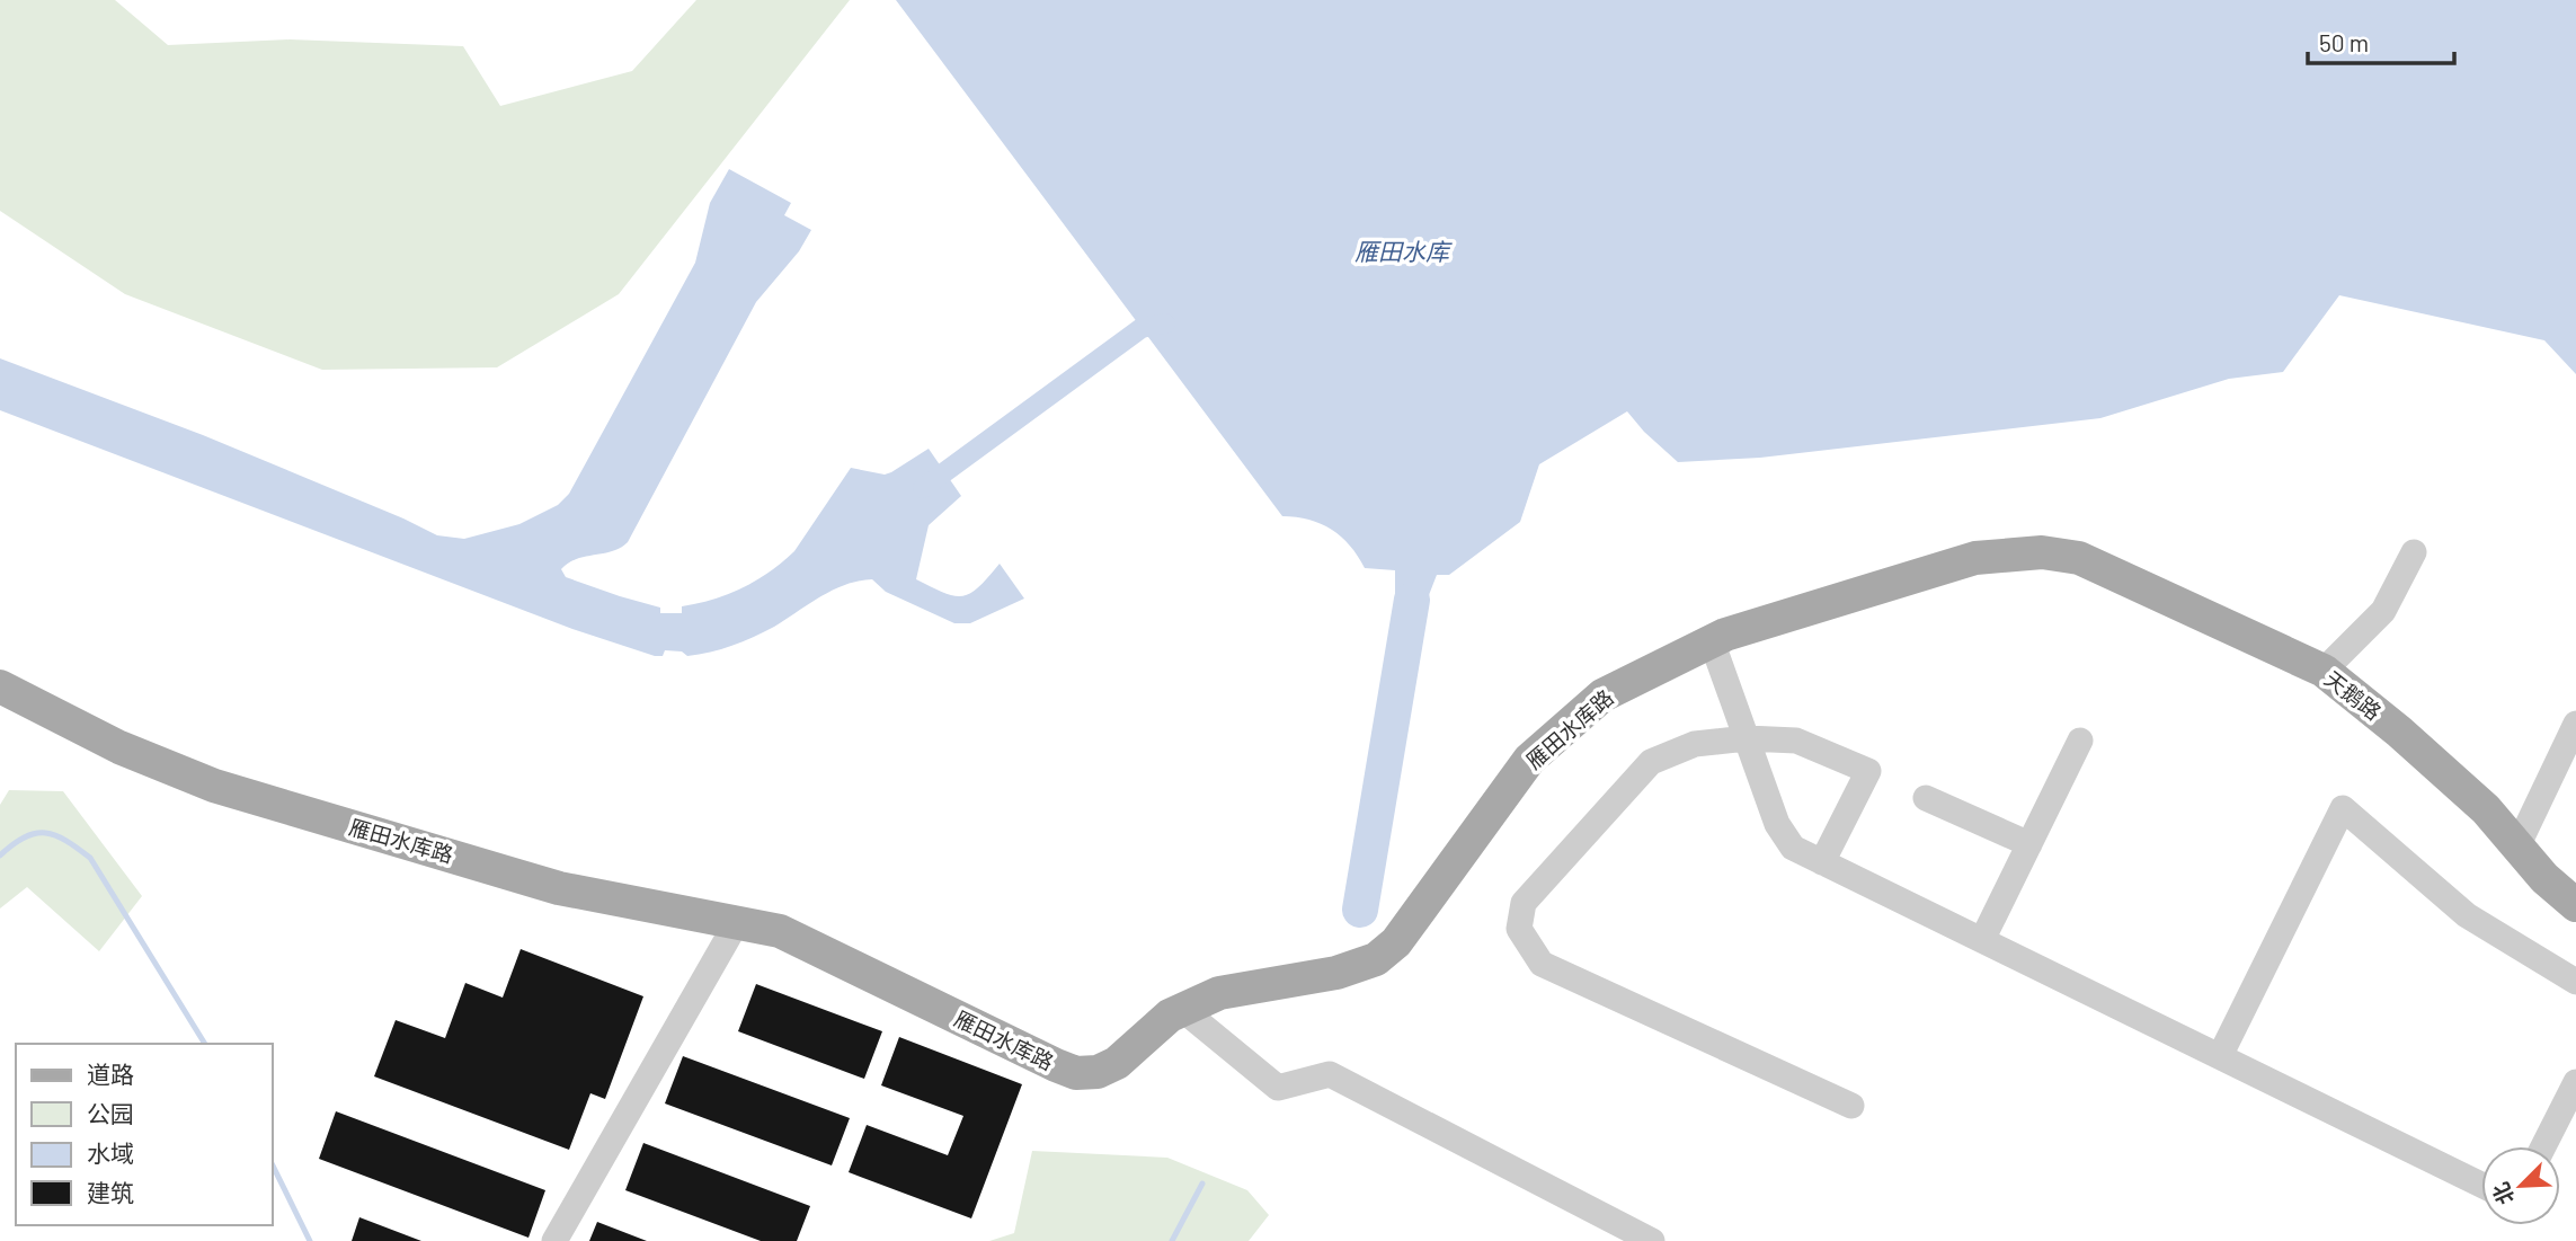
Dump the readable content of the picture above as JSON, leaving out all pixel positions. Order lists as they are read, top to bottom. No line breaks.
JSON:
{"streets":{"main road":["天鹅路","雁田水库路"]},"crossings":[["天鹅路","雁田水库路"]],"water":["雁田水库"],"legend":["道路","公园","水域","建筑"],"scale_bar":"50 m","north":"bottom left"}
